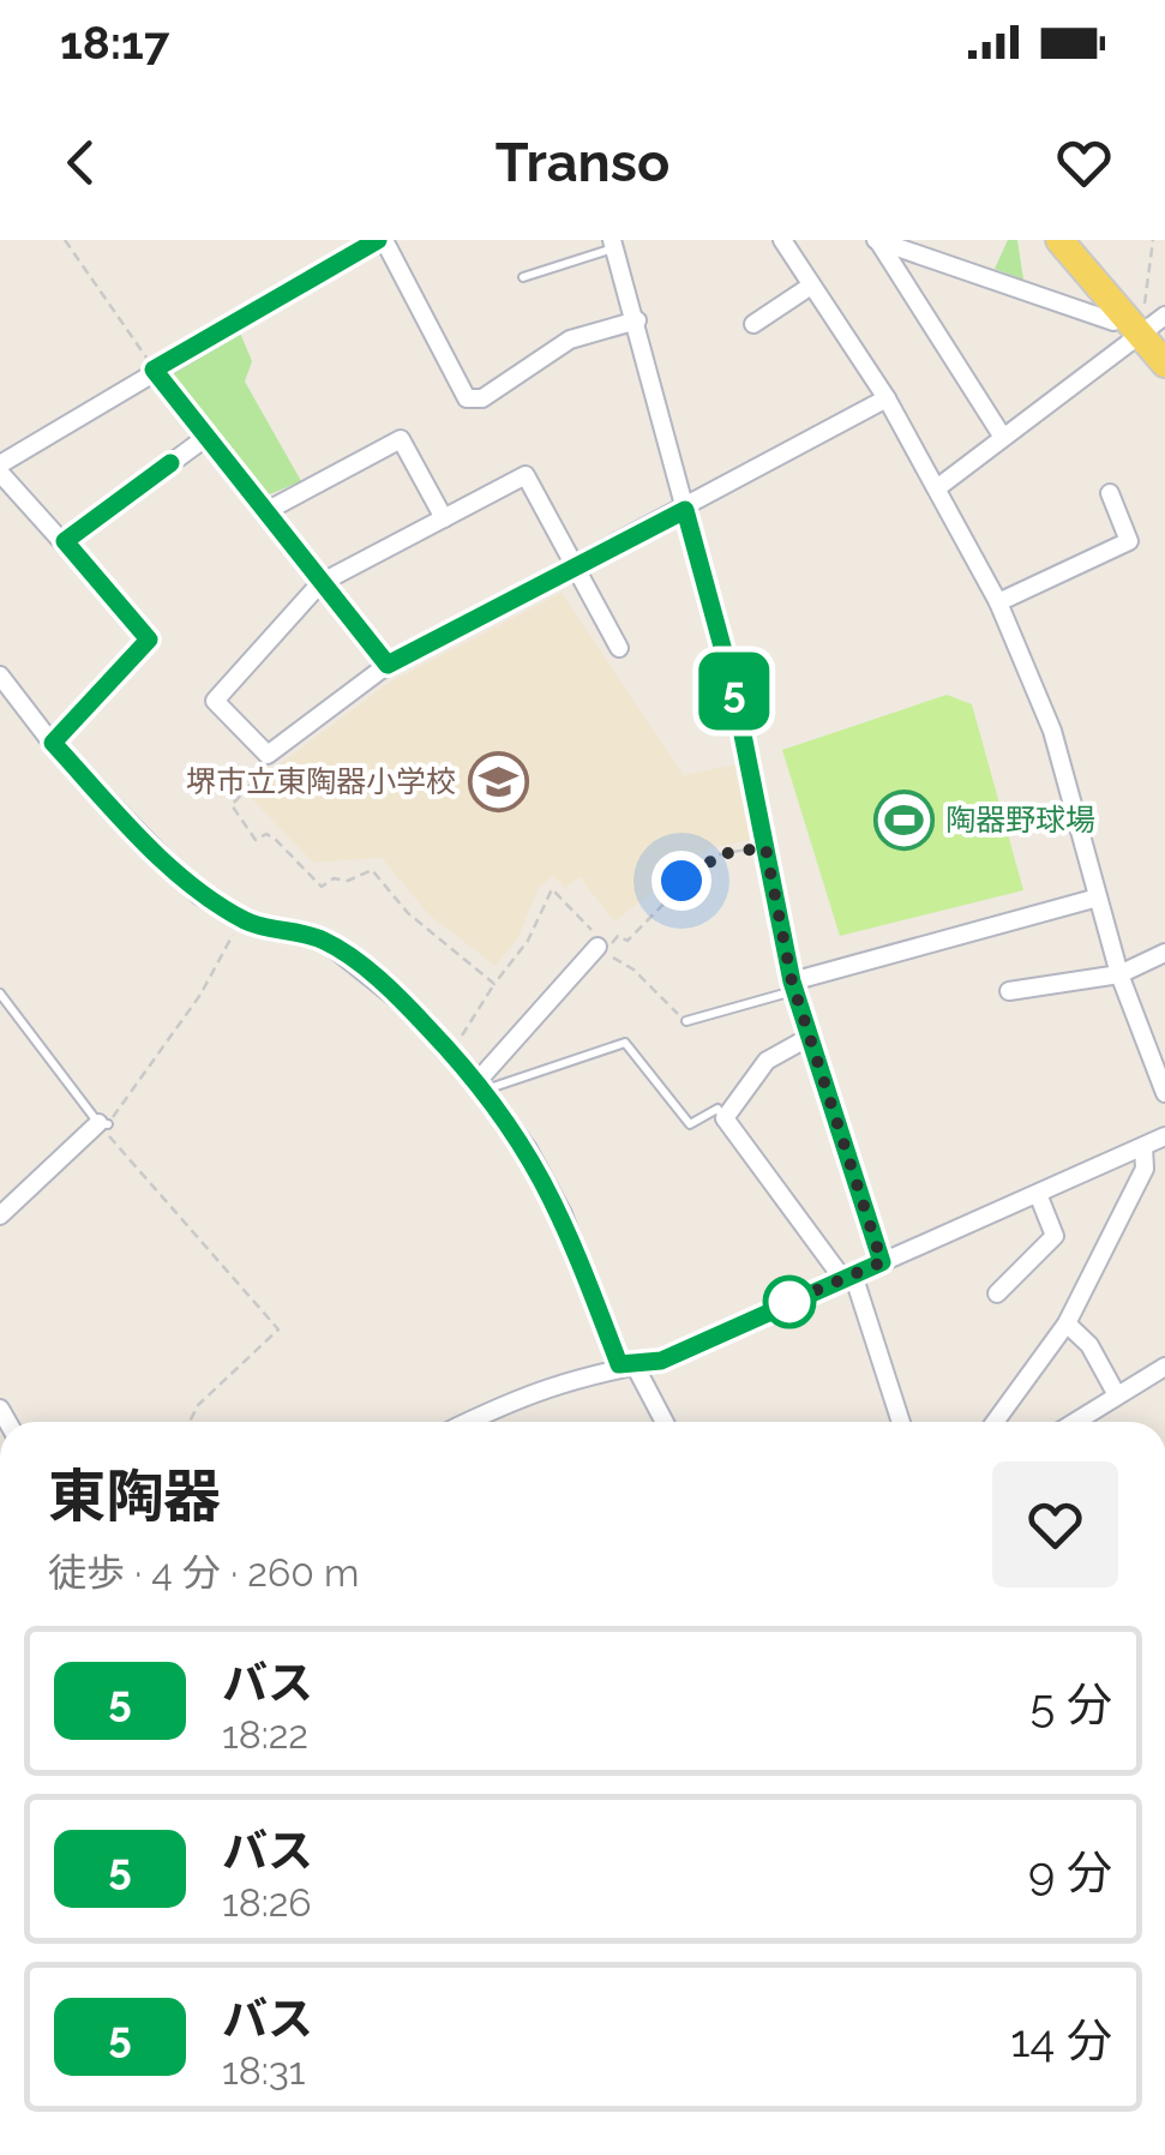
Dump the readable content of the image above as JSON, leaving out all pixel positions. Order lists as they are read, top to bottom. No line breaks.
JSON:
{"places":{"school or university":["堺市立東陶器小学校"],"sports":["陶器野球場"]},"lines":["bus line 5"],"page":{"status":"18:17","header":"Transo","on_map":"5","heading":["東陶器","徒歩 · 4 分 · 260 m"],"list":[{"mark":"5","name":"バス","note":"18:22","value":"5 分"},{"mark":"5","name":"バス","note":"18:26","value":"9 分"},{"mark":"5","name":"バス","note":"18:31","value":"14 分"}]}}
